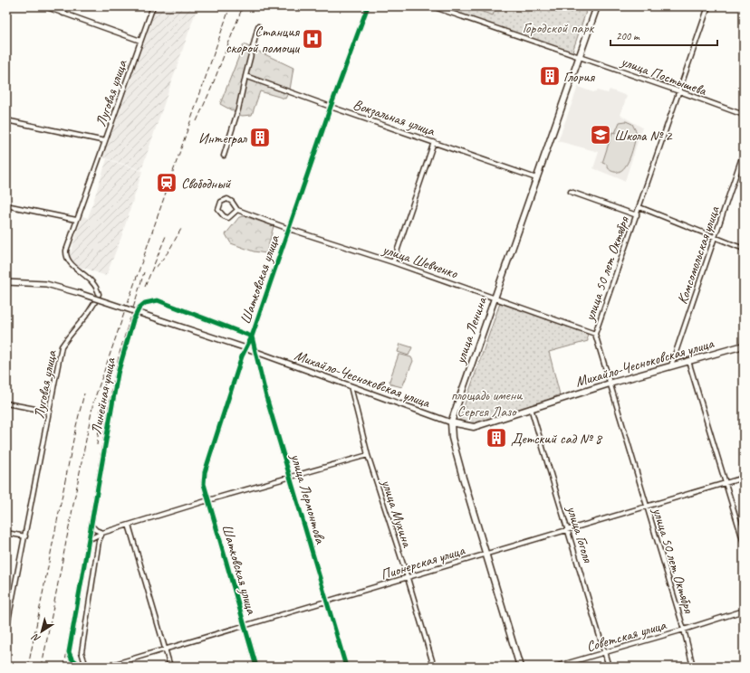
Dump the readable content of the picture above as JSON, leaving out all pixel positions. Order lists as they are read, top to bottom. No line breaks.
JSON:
{"streets":{"main road":["улица Ленина","Михайло-Чесноковская улица"],"street":["улица Постышева","Луговая улица","Вокзальная улица","Комсомольская улица","улица Шевченко","улица 50 лет Октября","Шатковская улица","Линейная улица","улица Лермонтова","улица Мухина","улица Гоголя","Пионерская улица","Советская улица"]},"crossings":[["улица Постышева","улица 50 лет Октября"],["улица Постышева","улица Ленина"],["Вокзальная улица","Шатковская улица"],["Вокзальная улица","улица Ленина"],["Комсомольская улица","Михайло-Чесноковская улица"],["улица Шевченко","улица 50 лет Октября"],["улица Шевченко","Шатковская улица"],["улица Шевченко","улица Ленина"],["улица 50 лет Октября","Михайло-Чесноковская улица"],["улица 50 лет Октября","Пионерская улица"],["улица 50 лет Октября","Советская улица"],["Шатковская улица","Михайло-Чесноковская улица"],["Шатковская улица","Линейная улица"],["Шатковская улица","улица Лермонтова"],["Шатковская улица","Пионерская улица"],["улица Ленина","Михайло-Чесноковская улица"],["улица Ленина","Пионерская улица"],["Михайло-Чесноковская улица","улица Лермонтова"],["Михайло-Чесноковская улица","улица Мухина"],["Михайло-Чесноковская улица","улица Гоголя"],["Линейная улица","улица Лермонтова"],["улица Лермонтова","Пионерская улица"],["улица Мухина","Пионерская улица"],["улица Гоголя","Пионерская улица"],["улица Гоголя","Советская улица"]],"parks":["Городской парк","площадь имени Сергея Лазо"],"places":{"hospital":["Станция скорой помощи"],"building":["Глория","Интеграл","Детский сад № 8"],"school or university":["Школа № 2"],"station":["Свободный"]},"scale_bar":"200 m","north":"bottom left"}
